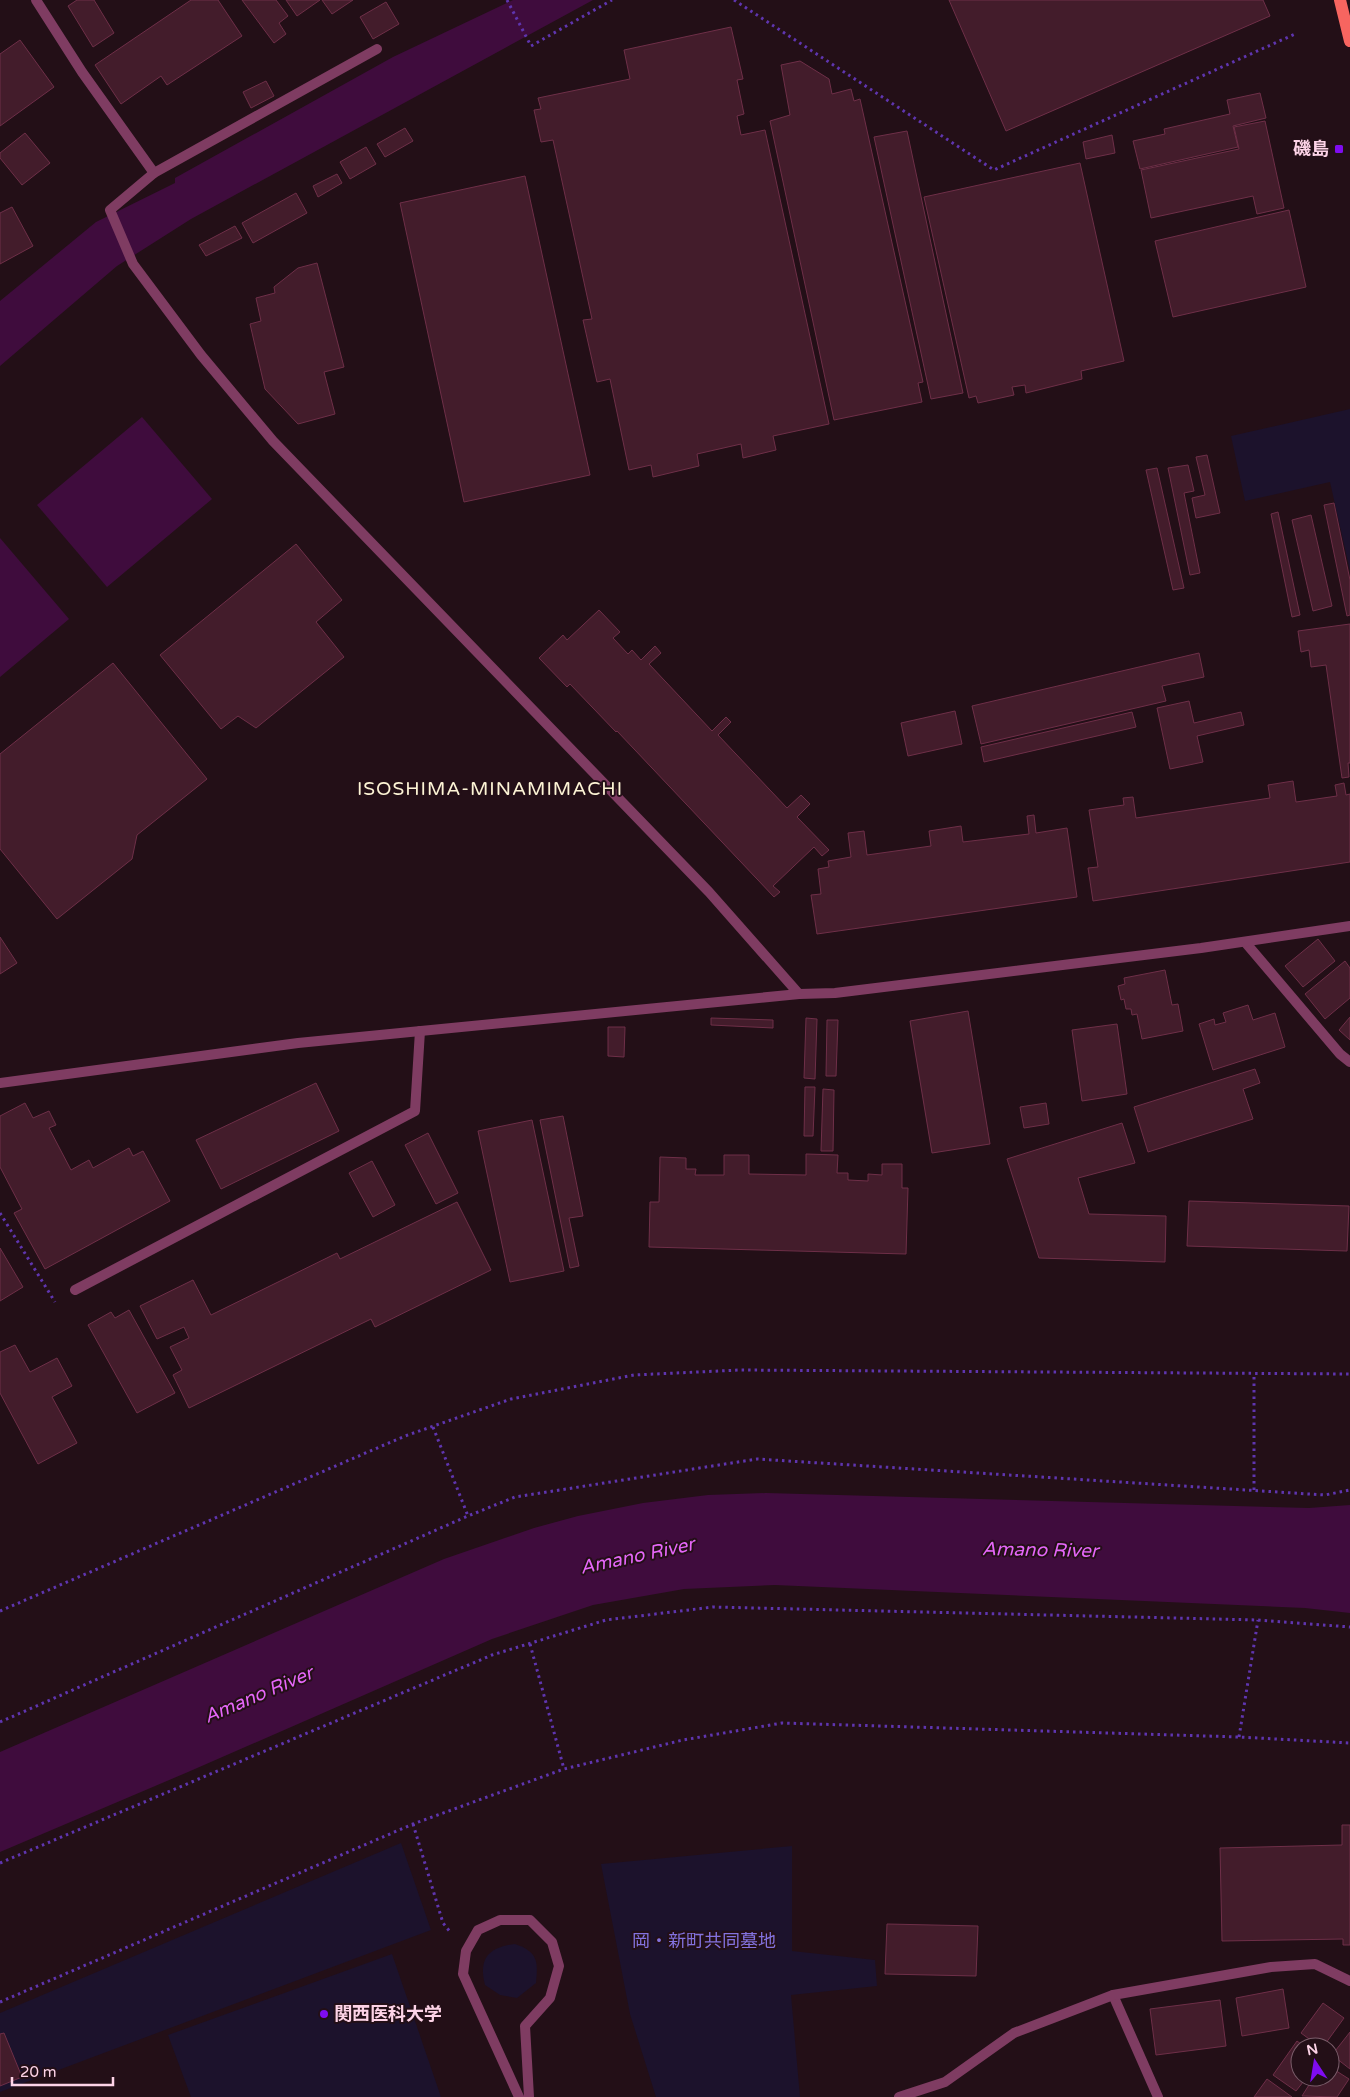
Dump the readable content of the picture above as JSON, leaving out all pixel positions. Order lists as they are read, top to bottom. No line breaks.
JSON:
{"districts":["ISOSHIMA-MINAMIMACHI"],"water":["Amano River"],"parks":["岡・新町共同墓地"],"places":{"transit":["磯島"],"other":["関西医科大学"]},"scale_bar":"20 m","north":"top"}
